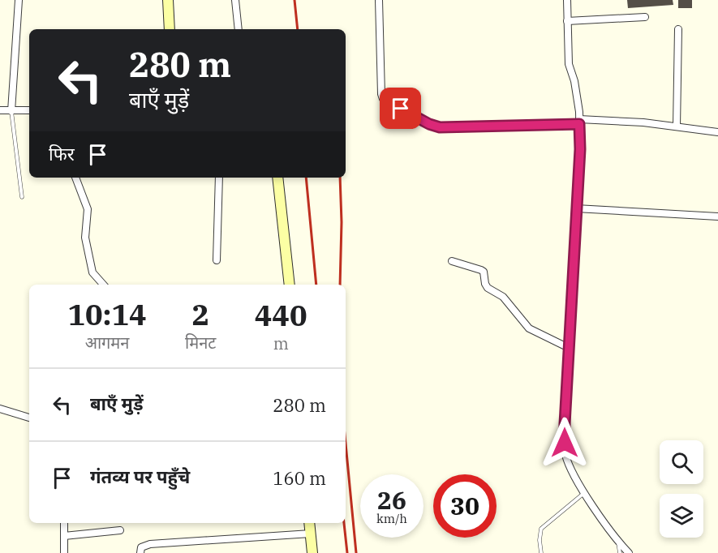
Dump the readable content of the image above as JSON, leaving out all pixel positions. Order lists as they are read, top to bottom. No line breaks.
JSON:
{"page":{"turn":["280 m","बाएँ मुड़ें"],"then":"फिर","eta":["10:14","आगमन","2","मिनट","440","m"],"list":[{"name":"बाएँ मुड़ें","value":"280 m"},{"name":"गंतव्य पर पहुँचे","value":"160 m"}],"speed":"26 km/h","limit":"30"}}
